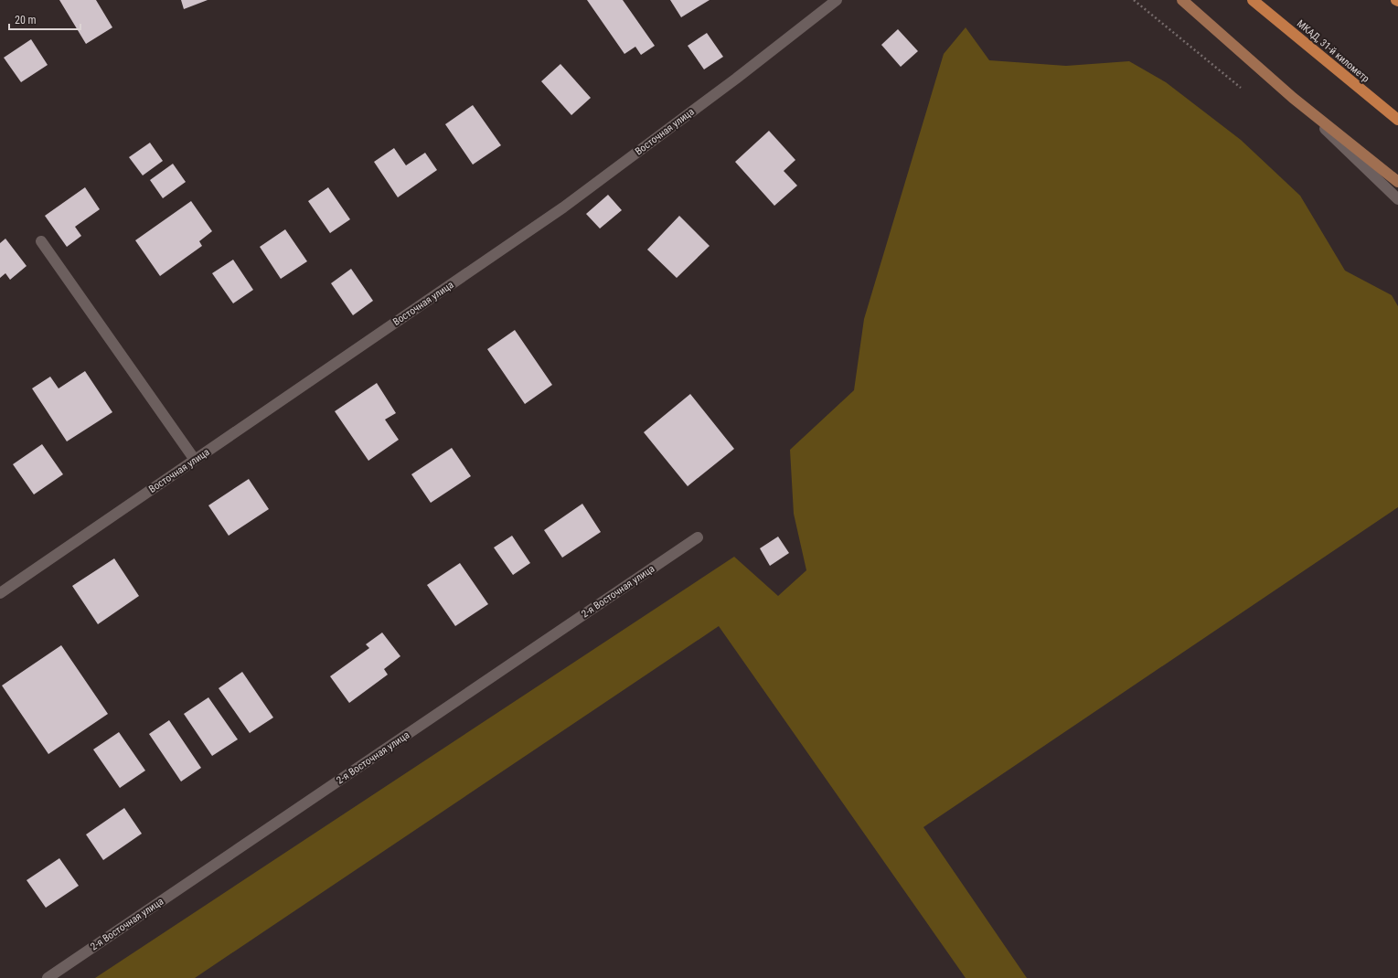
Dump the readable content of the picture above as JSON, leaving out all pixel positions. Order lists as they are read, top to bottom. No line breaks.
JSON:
{"streets":{"highway":["МКАД, 31-й километр"],"street":["Восточная улица","2-я Восточная улица"]},"scale_bar":"20 m"}
